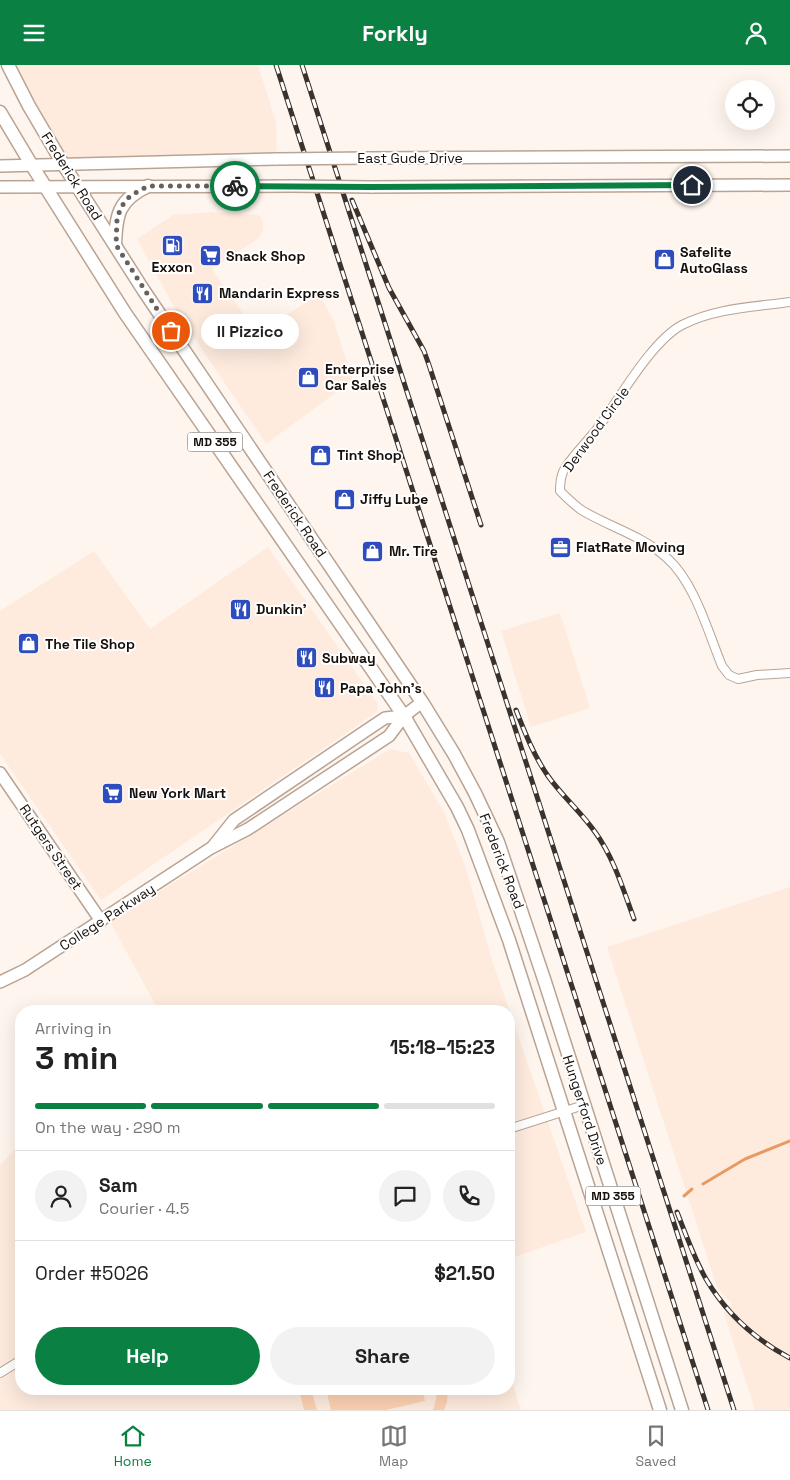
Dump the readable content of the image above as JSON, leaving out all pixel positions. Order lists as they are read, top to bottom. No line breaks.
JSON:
{"streets":{"main road":["East Gude Drive","Frederick Road","MD 355","Rutgers Street","College Parkway","Hungerford Drive"],"street":["Derwood Circle"]},"crossings":[["East Gude Drive","Frederick Road"],["Frederick Road","College Parkway"],["Frederick Road","Hungerford Drive"],["Rutgers Street","College Parkway"]],"places":{"fuel station":["Exxon"],"supermarket":["Snack Shop","New York Mart"],"shop":["Safelite AutoGlass","Enterprise Car Sales","Tint Shop","Jiffy Lube","Mr. Tire","The Tile Shop"],"restaurant":["Mandarin Express","Dunkin'","Subway","Papa John's"],"other":["Il Pizzico"],"office":["FlatRate Moving"]},"page":{"header":"Forkly","bubble":"Il Pizzico","heading":["3 min","Arriving in","15:18–15:23"],"panel":["Sam","Courier · 4.5","Order #5026","$21.50"],"bar":"On the way · 290 m","buttons":["Help","Share"],"tabs":["Home","Map","Saved"]}}
